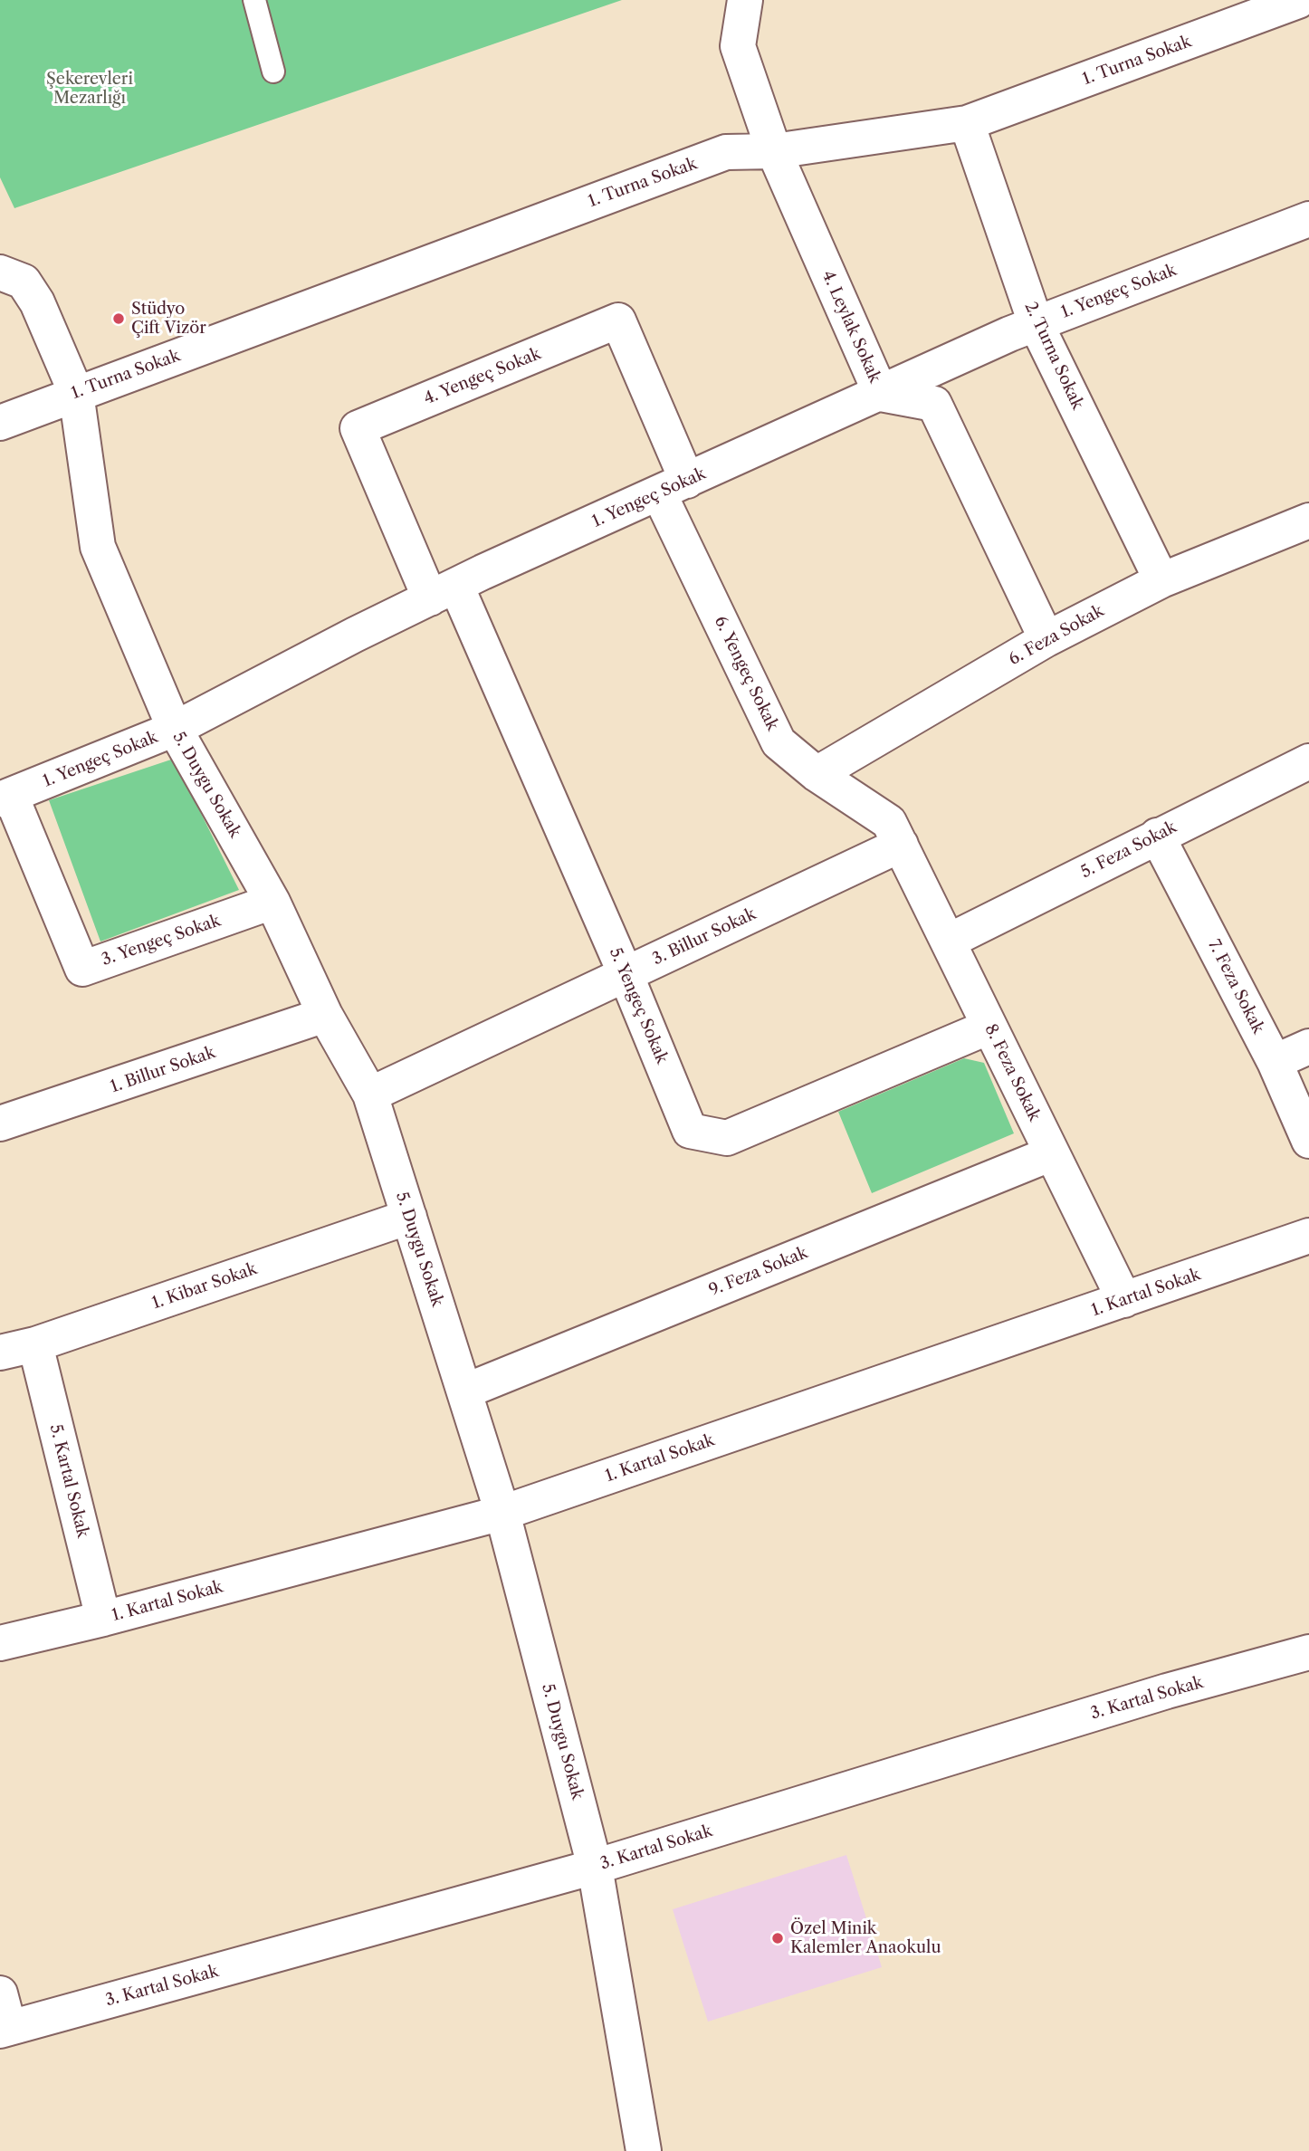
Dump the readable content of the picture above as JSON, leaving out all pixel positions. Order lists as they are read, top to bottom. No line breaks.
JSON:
{"streets":{"street":["1. Turna Sokak","1. Yengeç Sokak","4. Leylak Sokak","2. Turna Sokak","4. Yengeç Sokak","6. Feza Sokak","6. Yengeç Sokak","5. Duygu Sokak","5. Feza Sokak","3. Billur Sokak","3. Yengeç Sokak","7. Feza Sokak","5. Yengeç Sokak","1. Billur Sokak","8. Feza Sokak","9. Feza Sokak","1. Kibar Sokak","1. Kartal Sokak","5. Kartal Sokak","3. Kartal Sokak"]},"crossings":[["1. Turna Sokak","4. Leylak Sokak"],["1. Turna Sokak","2. Turna Sokak"],["1. Turna Sokak","5. Duygu Sokak"],["1. Yengeç Sokak","4. Leylak Sokak"],["1. Yengeç Sokak","2. Turna Sokak"],["1. Yengeç Sokak","4. Yengeç Sokak"],["1. Yengeç Sokak","6. Yengeç Sokak"],["1. Yengeç Sokak","5. Duygu Sokak"],["1. Yengeç Sokak","3. Yengeç Sokak"],["1. Yengeç Sokak","5. Yengeç Sokak"],["4. Leylak Sokak","6. Feza Sokak"],["2. Turna Sokak","6. Feza Sokak"],["4. Yengeç Sokak","6. Yengeç Sokak"],["4. Yengeç Sokak","5. Yengeç Sokak"],["6. Feza Sokak","6. Yengeç Sokak"],["6. Yengeç Sokak","3. Billur Sokak"],["6. Yengeç Sokak","8. Feza Sokak"],["5. Duygu Sokak","3. Billur Sokak"],["5. Duygu Sokak","3. Yengeç Sokak"],["5. Duygu Sokak","1. Billur Sokak"],["5. Duygu Sokak","9. Feza Sokak"],["5. Duygu Sokak","1. Kibar Sokak"],["5. Duygu Sokak","1. Kartal Sokak"],["5. Duygu Sokak","3. Kartal Sokak"],["5. Feza Sokak","7. Feza Sokak"],["5. Feza Sokak","8. Feza Sokak"],["3. Billur Sokak","5. Yengeç Sokak"],["3. Billur Sokak","8. Feza Sokak"],["5. Yengeç Sokak","8. Feza Sokak"],["8. Feza Sokak","9. Feza Sokak"],["8. Feza Sokak","1. Kartal Sokak"],["1. Kibar Sokak","5. Kartal Sokak"],["1. Kartal Sokak","5. Kartal Sokak"]],"parks":["Şekerevleri Mezarlığı"],"places":["Stüdyo Çift Vizör","Özel Minik Kalemler Anaokulu"]}
